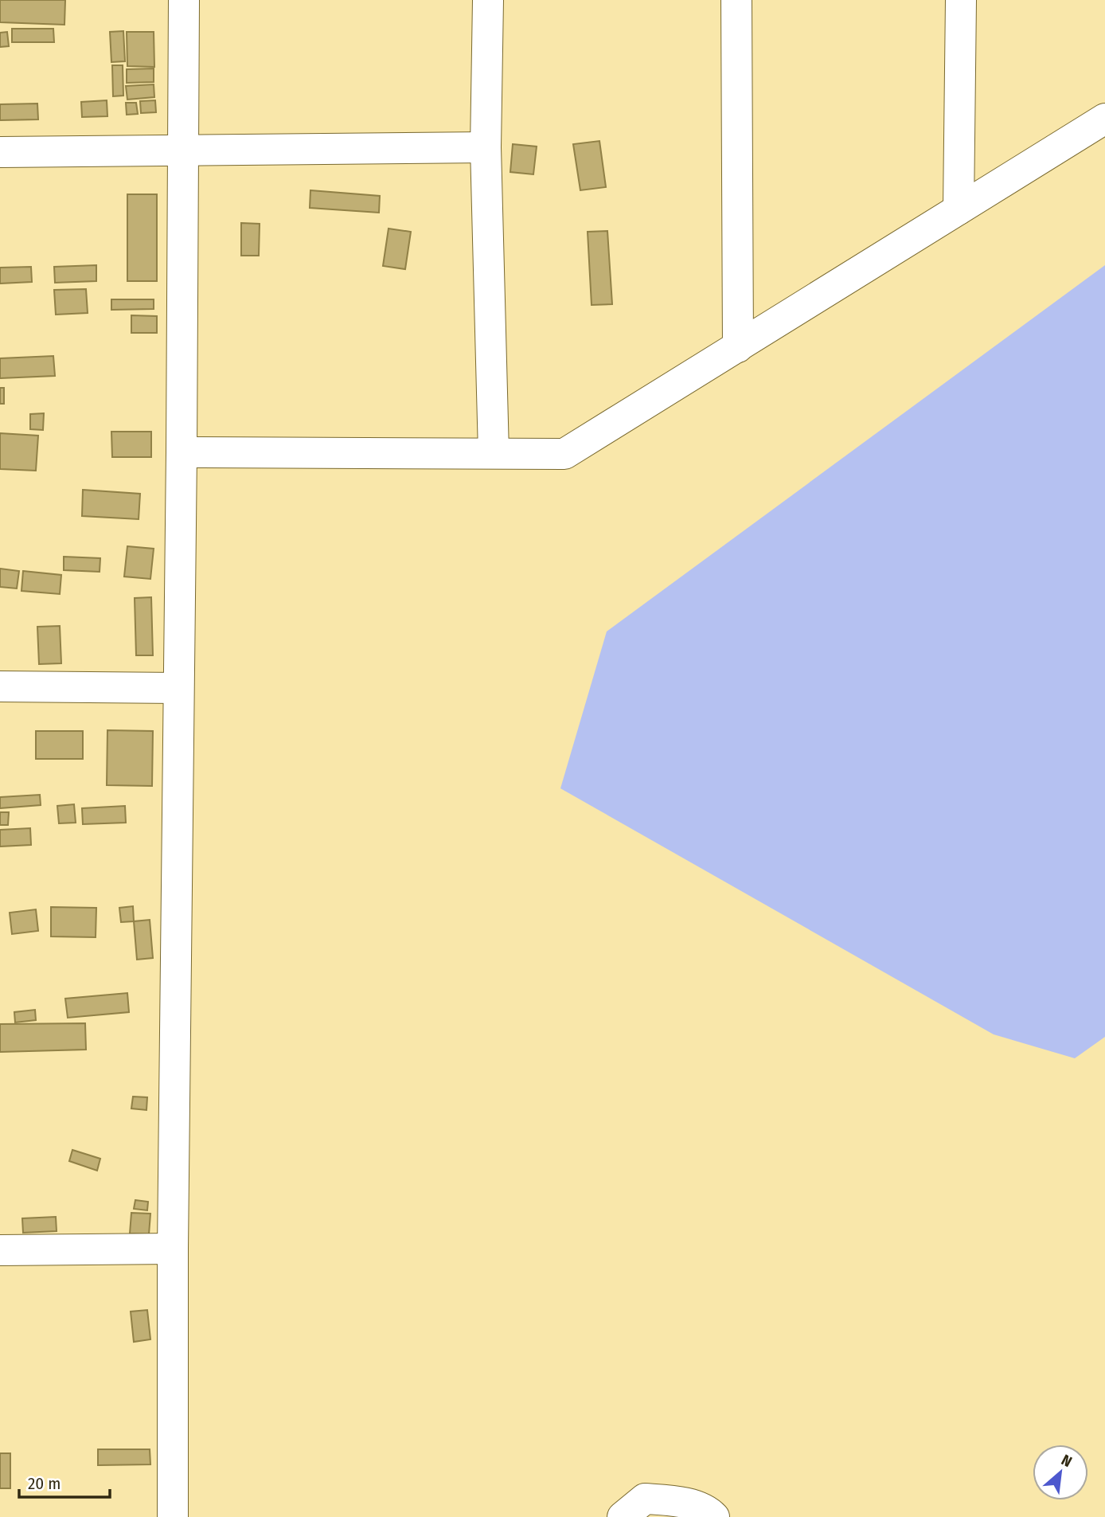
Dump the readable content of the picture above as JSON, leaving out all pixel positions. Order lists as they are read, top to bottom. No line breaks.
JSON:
{"scale_bar":"20 m","north":"top right"}
